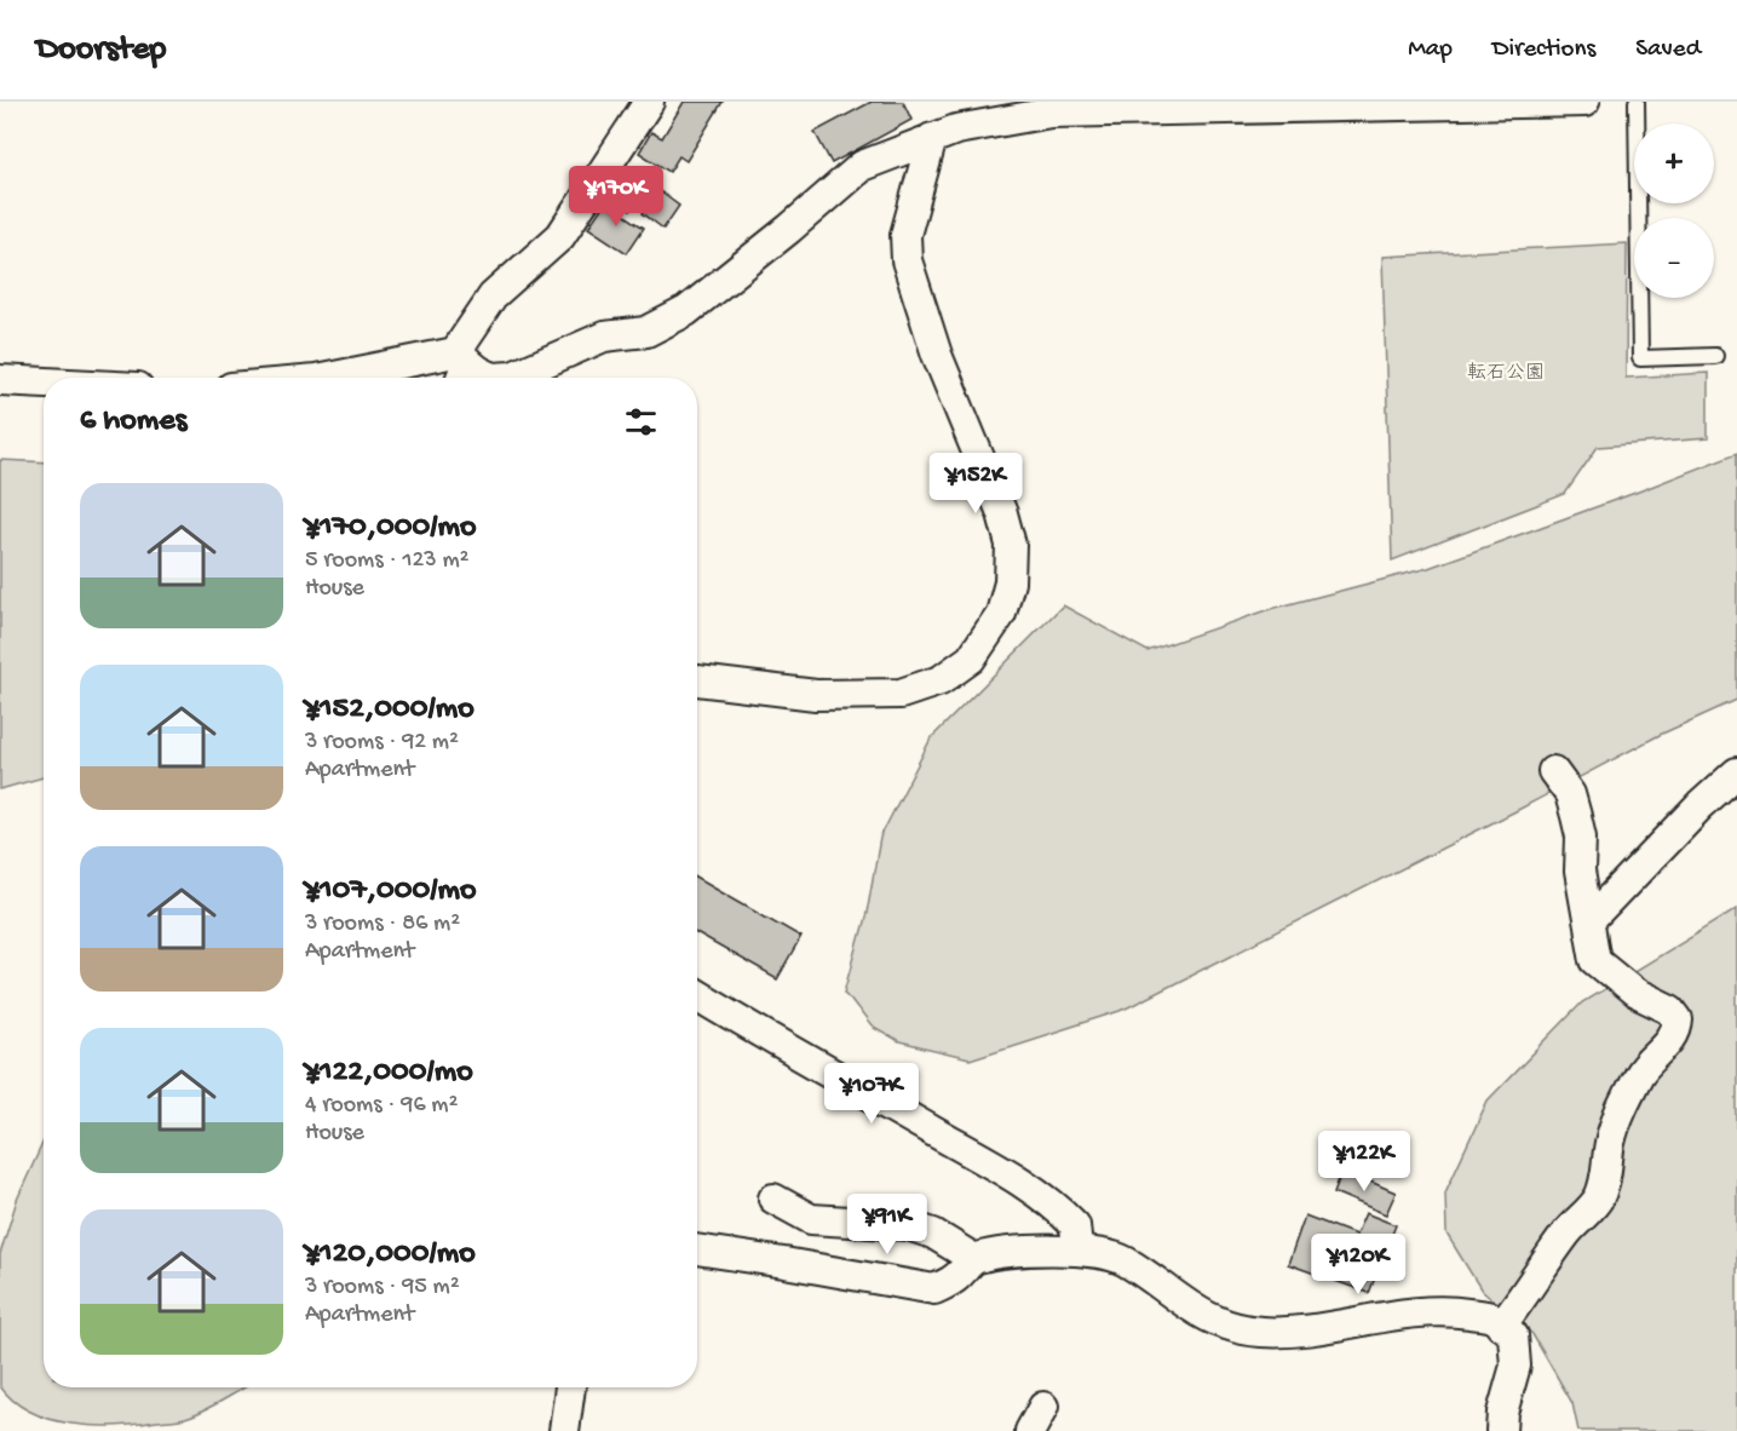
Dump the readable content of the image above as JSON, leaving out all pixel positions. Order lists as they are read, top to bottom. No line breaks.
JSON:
{"parks":["転石公園"],"page":{"header":"Doorstep","nav":["Map","Directions","Saved"],"map_buttons":["+","−"],"price":["¥170K","¥152K","¥107K","¥122K","¥91K","¥120K"],"heading":"6 homes","list":[{"name":"¥170,000/mo","note":"5 rooms · 123 m² · House"},{"name":"¥152,000/mo","note":"3 rooms · 92 m² · Apartment"},{"name":"¥107,000/mo","note":"3 rooms · 86 m² · Apartment"},{"name":"¥122,000/mo","note":"4 rooms · 96 m² · House"},{"name":"¥120,000/mo","note":"3 rooms · 95 m² · Apartment"}]}}
